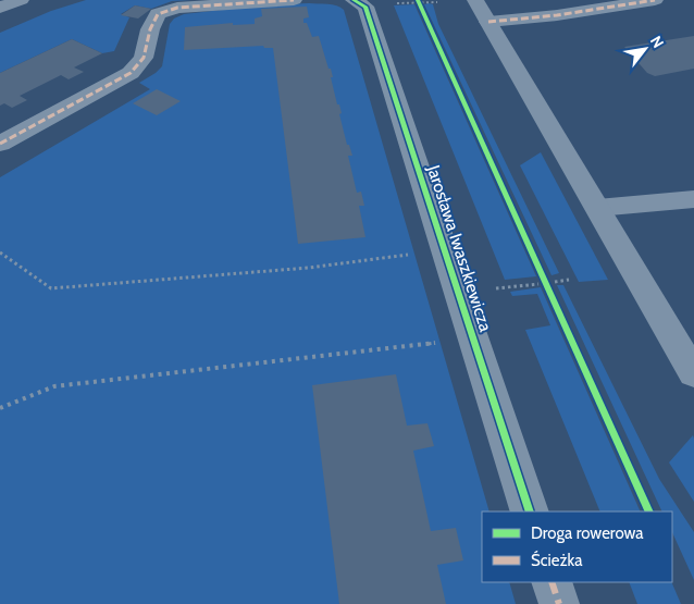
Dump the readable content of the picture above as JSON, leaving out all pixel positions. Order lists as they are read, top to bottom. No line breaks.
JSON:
{"streets":{"street":["Jarosława Iwaszkiewicza"]},"legend":["Droga rowerowa","Ścieżka"],"north":"top right"}
